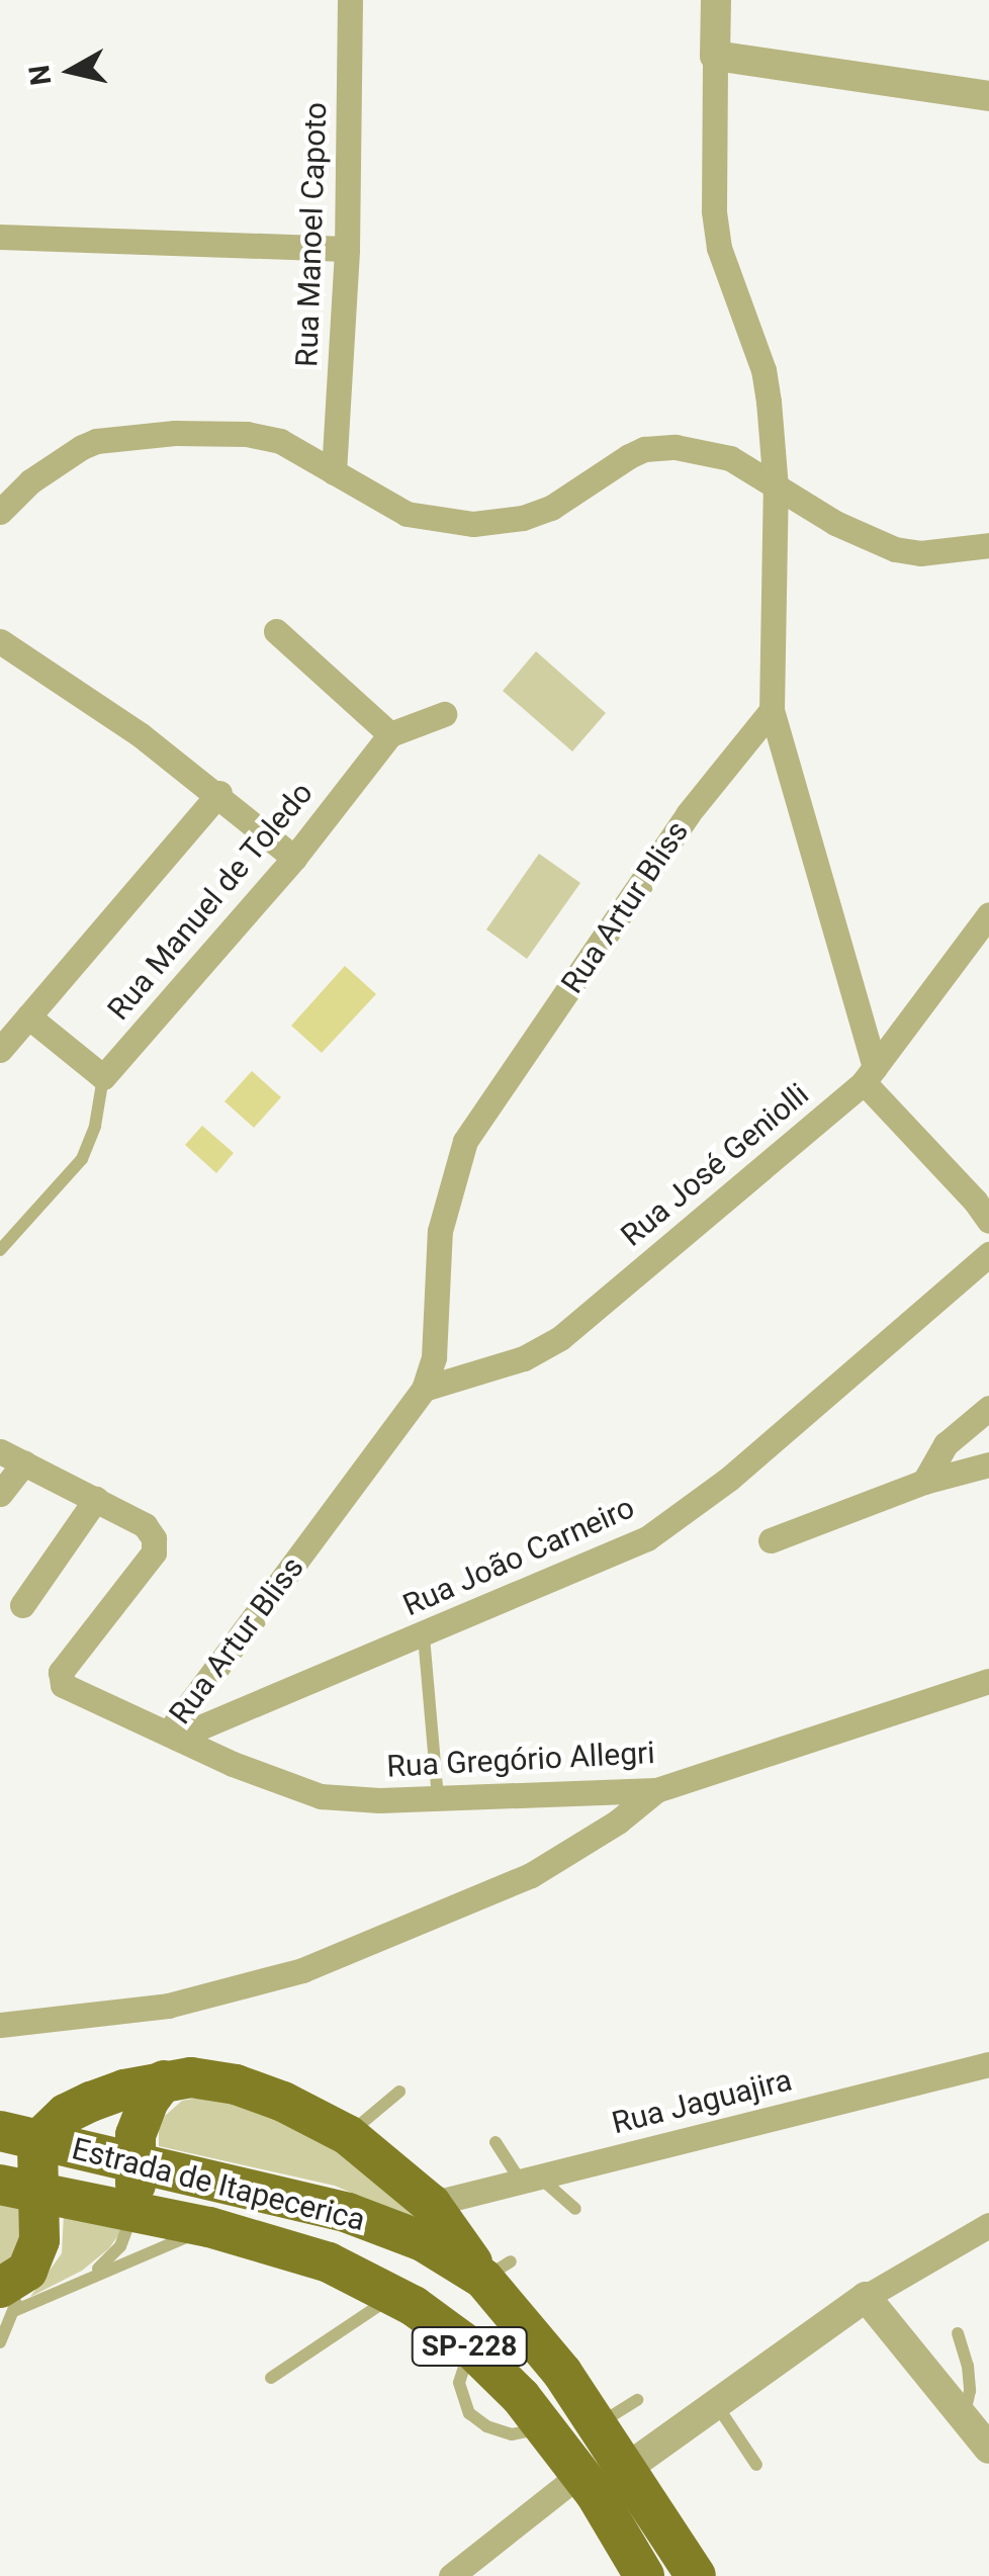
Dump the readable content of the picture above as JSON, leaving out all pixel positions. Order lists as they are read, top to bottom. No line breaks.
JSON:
{"streets":{"main road":["Estrada de Itapecerica","SP-228"],"street":["Rua Manoel Capoto","Rua Manuel de Toledo","Rua Artur Bliss","Rua José Geniolli","Rua João Carneiro","Rua Gregório Allegri","Rua Jaguajira"]},"crossings":[["Rua Artur Bliss","Rua José Geniolli"],["Rua Artur Bliss","Rua João Carneiro"],["Rua Artur Bliss","Rua Gregório Allegri"],["Rua João Carneiro","Rua Gregório Allegri"]],"north":"left"}
